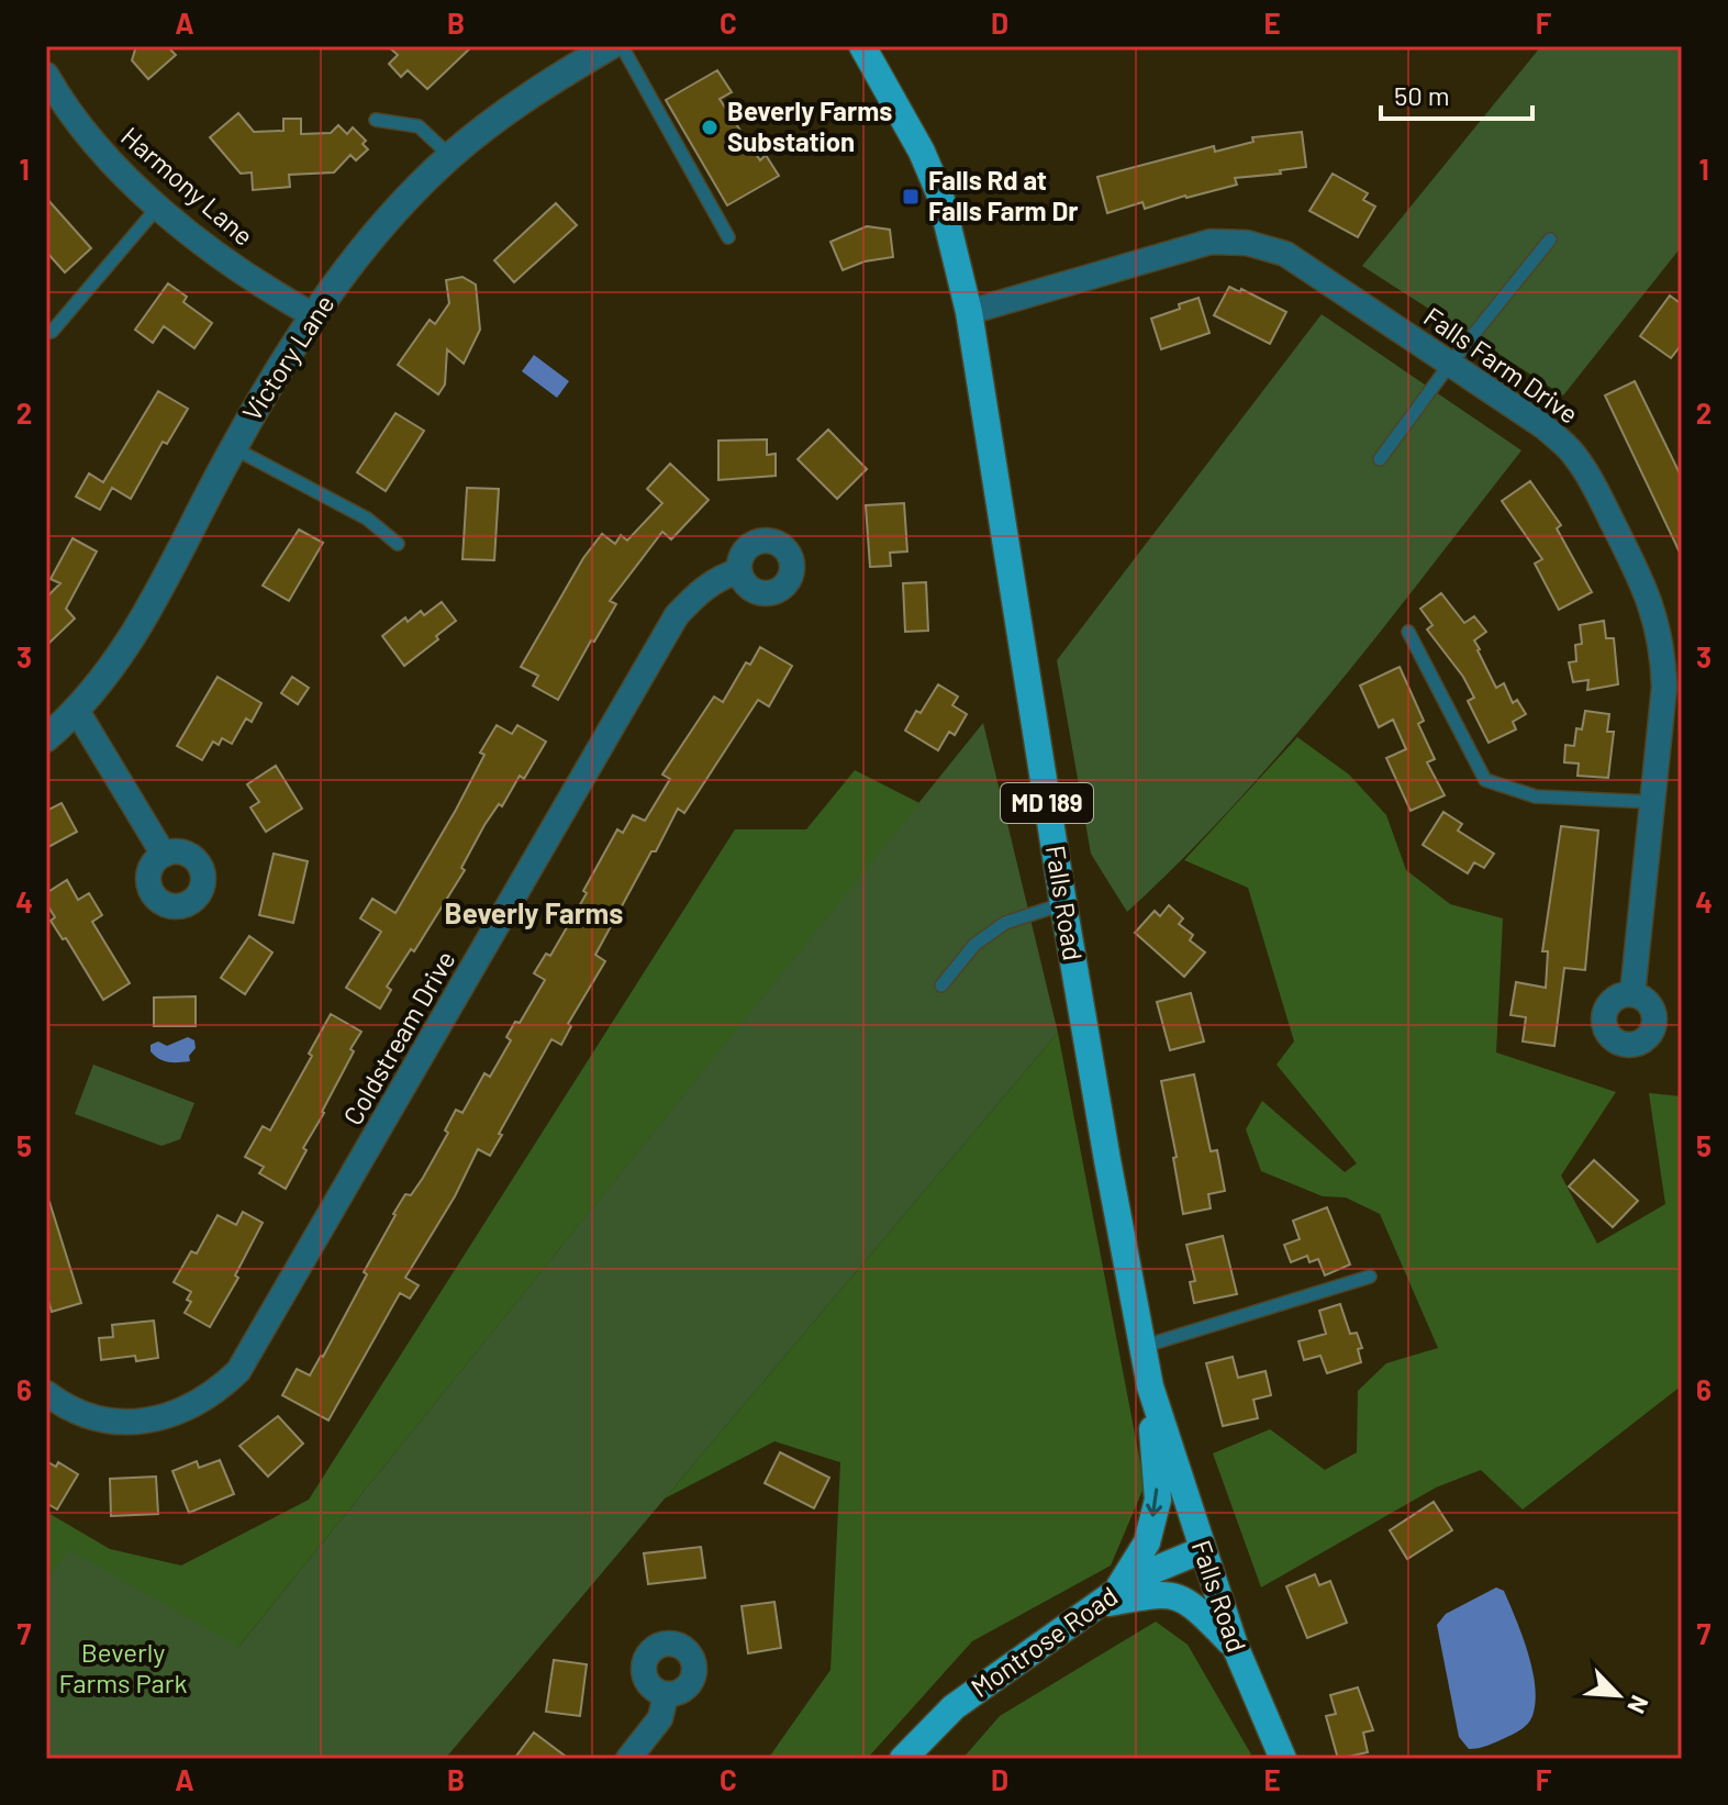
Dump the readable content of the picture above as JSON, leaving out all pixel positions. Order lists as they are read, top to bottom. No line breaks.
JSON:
{"streets":{"main road":["MD 189","Falls Road","Montrose Road"],"street":["Harmony Lane","Victory Lane","Falls Farm Drive","Coldstream Drive"]},"crossings":[["Harmony Lane","Victory Lane"],["Falls Farm Drive","Falls Road"],["Falls Road","Montrose Road"]],"districts":["Beverly Farms"],"parks":["Beverly Farms Park"],"places":{"other":["Beverly Farms Substation"],"transit":["Falls Rd at Falls Farm Dr"]},"scale_bar":"50 m","north":"bottom right","grid":{"columns":["A","B","C","D","E","F"],"rows":["1","2","3","4","5","6","7"]}}
